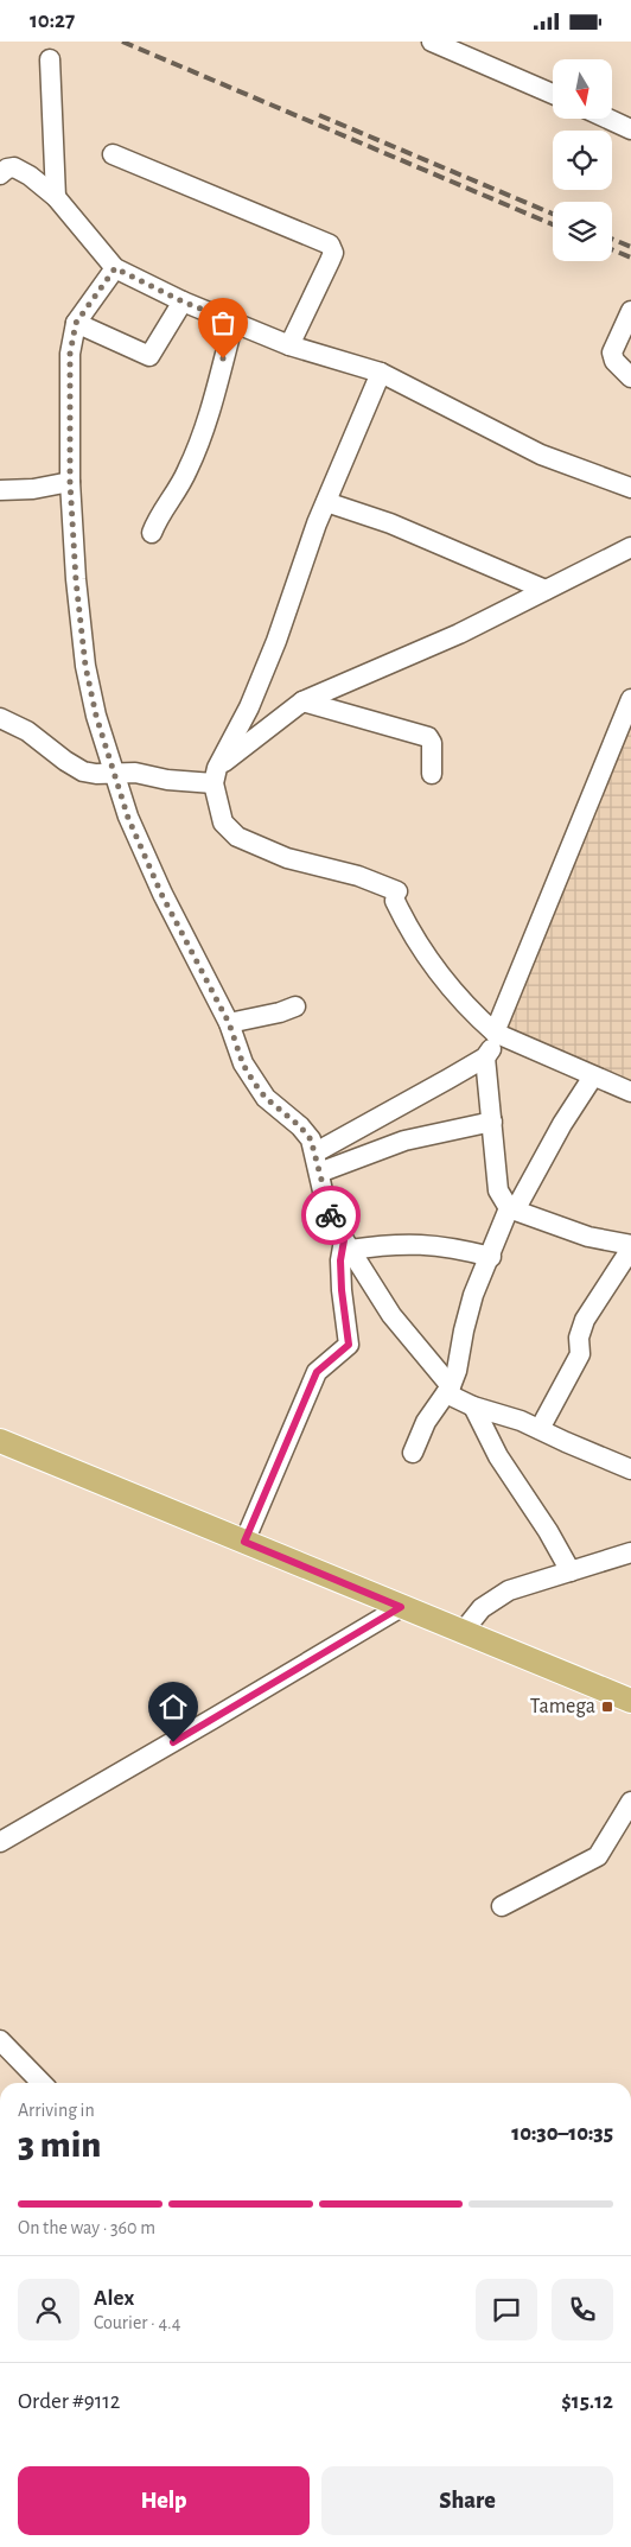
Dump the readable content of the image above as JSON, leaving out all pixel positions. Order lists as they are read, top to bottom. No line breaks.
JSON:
{"places":{"transit":["Tamega"]},"north":"bottom","page":{"status":"10:27","heading":["3 min","Arriving in","10:30–10:35"],"panel":["Alex","Courier · 4.4","Order #9112","$15.12"],"bar":"On the way · 360 m","buttons":["Help","Share"]}}
